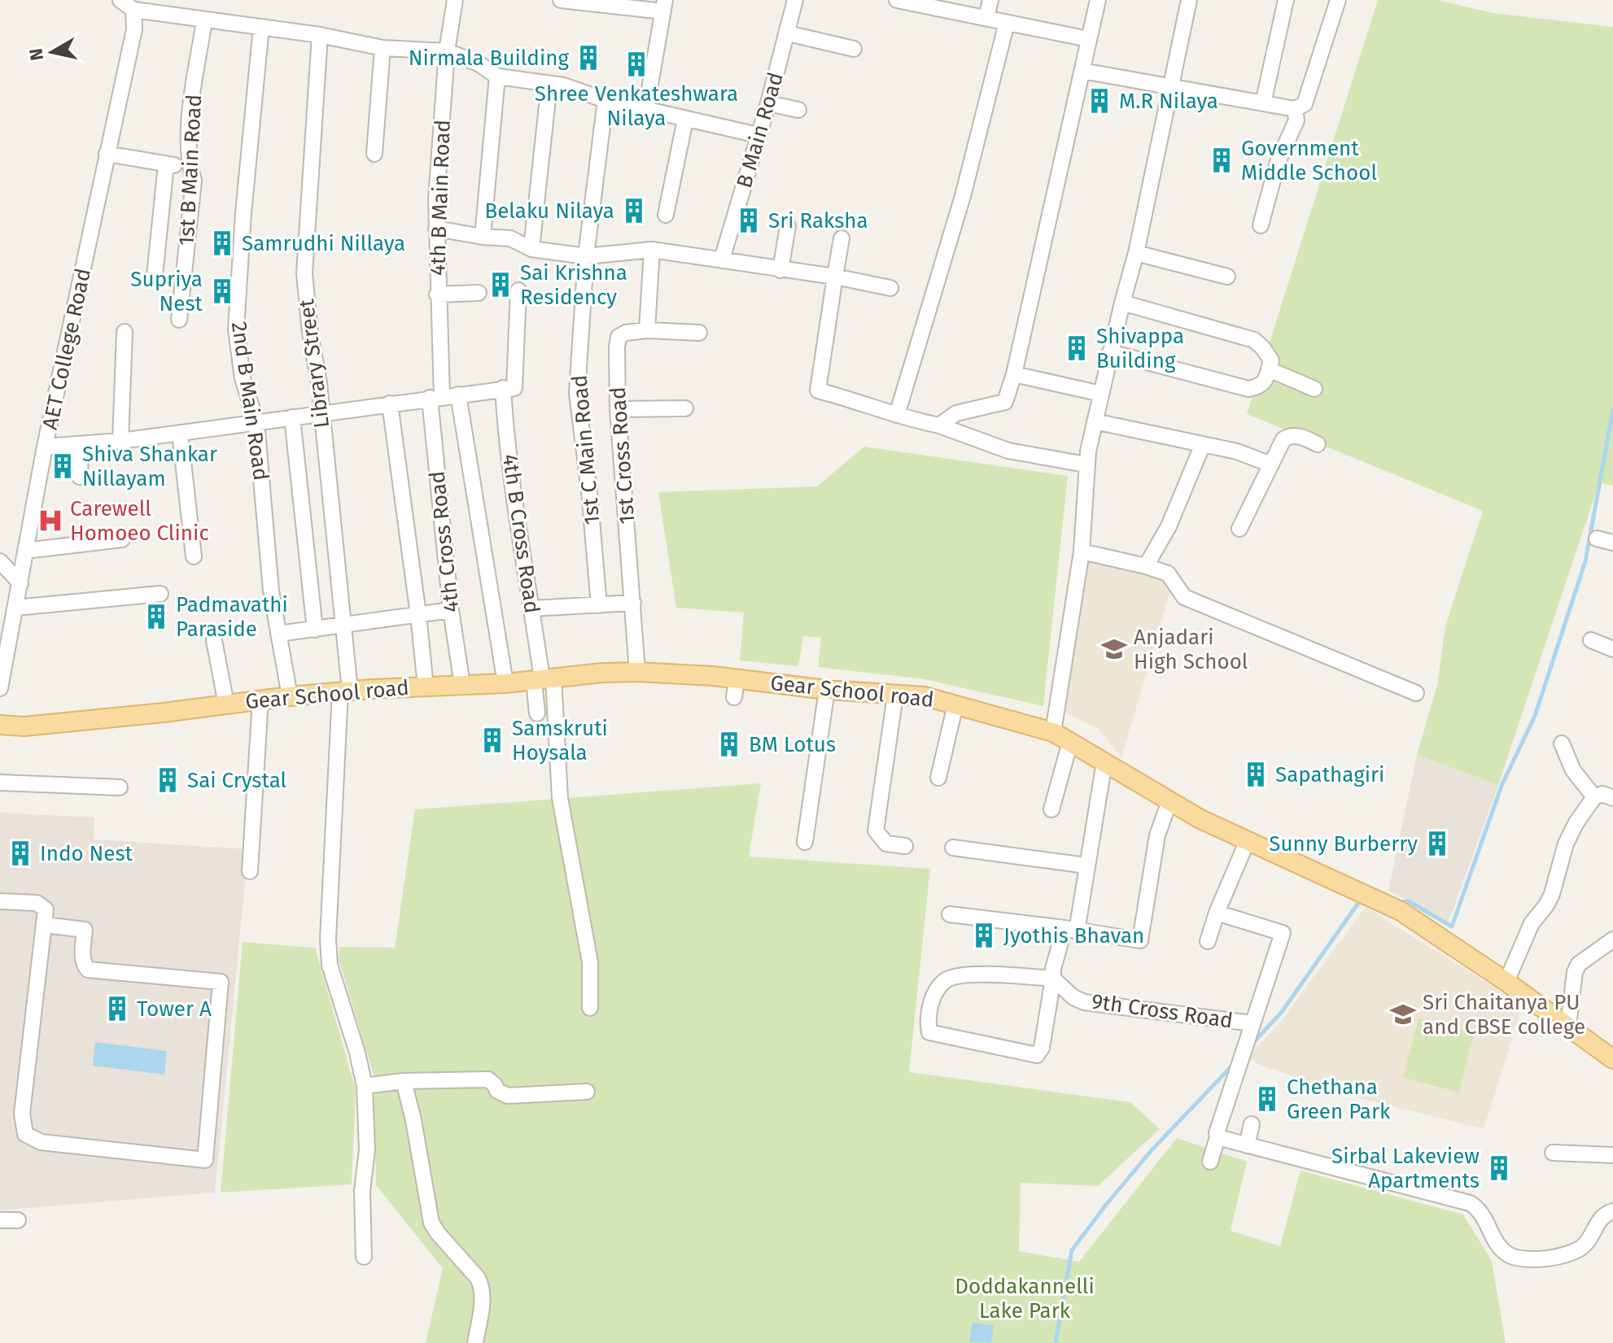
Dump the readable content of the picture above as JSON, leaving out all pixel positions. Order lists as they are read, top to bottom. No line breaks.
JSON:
{"streets":{"main road":["Gear School road"],"street":["B Main Road","1st B Main Road","4th B Main Road","AET College Road","Library Street","2nd B Main Road","1st C Main Road","1st Cross Road","4th B Cross Road","4th Cross Road","9th Cross Road"]},"crossings":[["4th B Main Road","4th Cross Road"],["Library Street","Gear School road"],["2nd B Main Road","Gear School road"],["1st Cross Road","Gear School road"],["4th B Cross Road","Gear School road"],["4th Cross Road","Gear School road"]],"parks":["Doddakannelli Lake Park"],"places":{"building":["Nirmala Building","Shree Venkateshwara Nilaya","M.R Nilaya","Government Middle School","Belaku Nilaya","Sri Raksha","Samrudhi Nillaya","Sai Krishna Residency","Supriya Nest","Shivappa Building","Shiva Shankar Nillayam","Padmavathi Paraside","Samskruti Hoysala","BM Lotus","Sapathagiri","Sai Crystal","Sunny Burberry","Indo Nest","Jyothis Bhavan","Tower A","Chethana Green Park","Sirbal Lakeview Apartments"],"hospital":["Carewell Homoeo Clinic"],"school or university":["Anjadari High School","Sri Chaitanya PU and CBSE college"]},"north":"left"}
